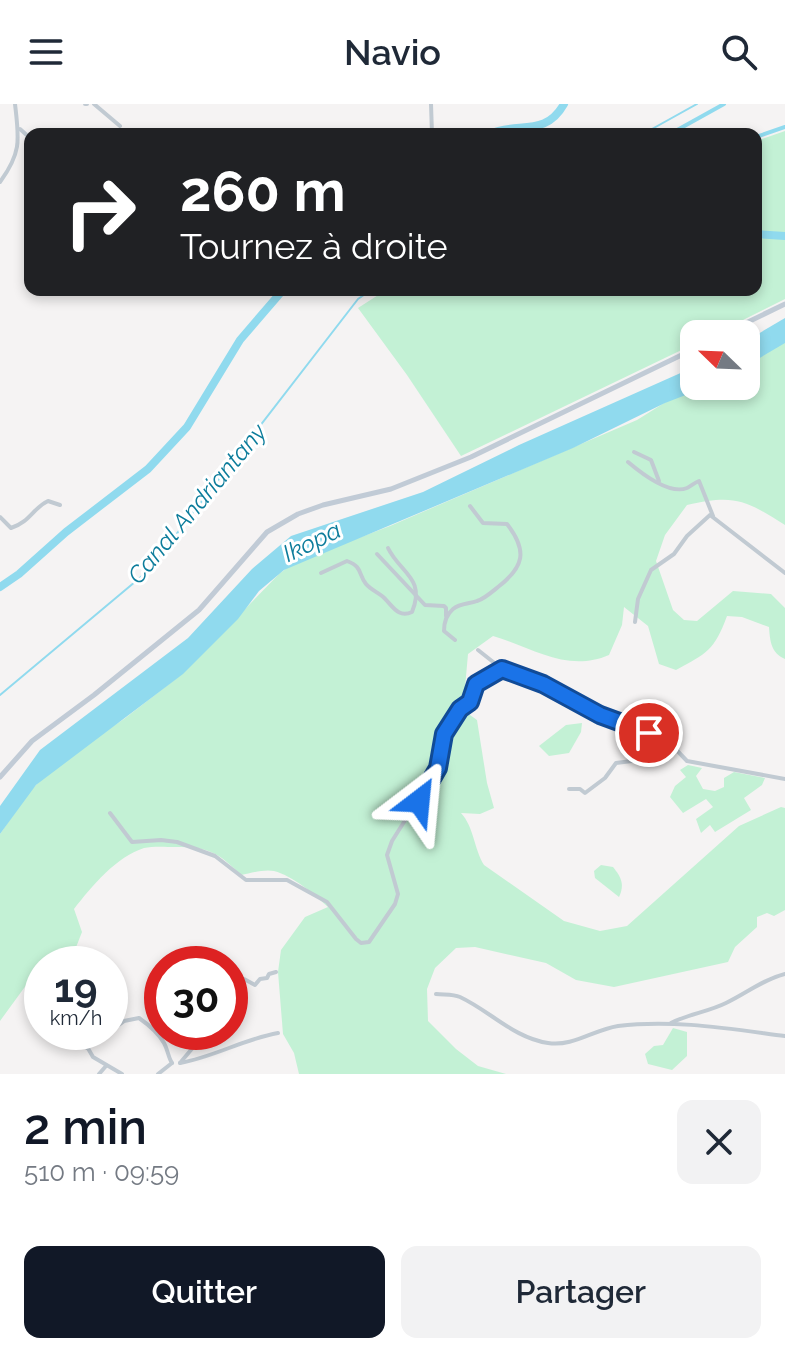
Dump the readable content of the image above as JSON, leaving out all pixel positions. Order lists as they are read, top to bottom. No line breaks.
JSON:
{"water":["Canal Andriantany","Ikopa"],"north":"top left","page":{"header":"Navio","turn":["260 m","Tournez à droite"],"speed":"19 km/h","limit":"30","heading":["2 min","510 m · 09:59"],"buttons":["Quitter","Partager"]}}
